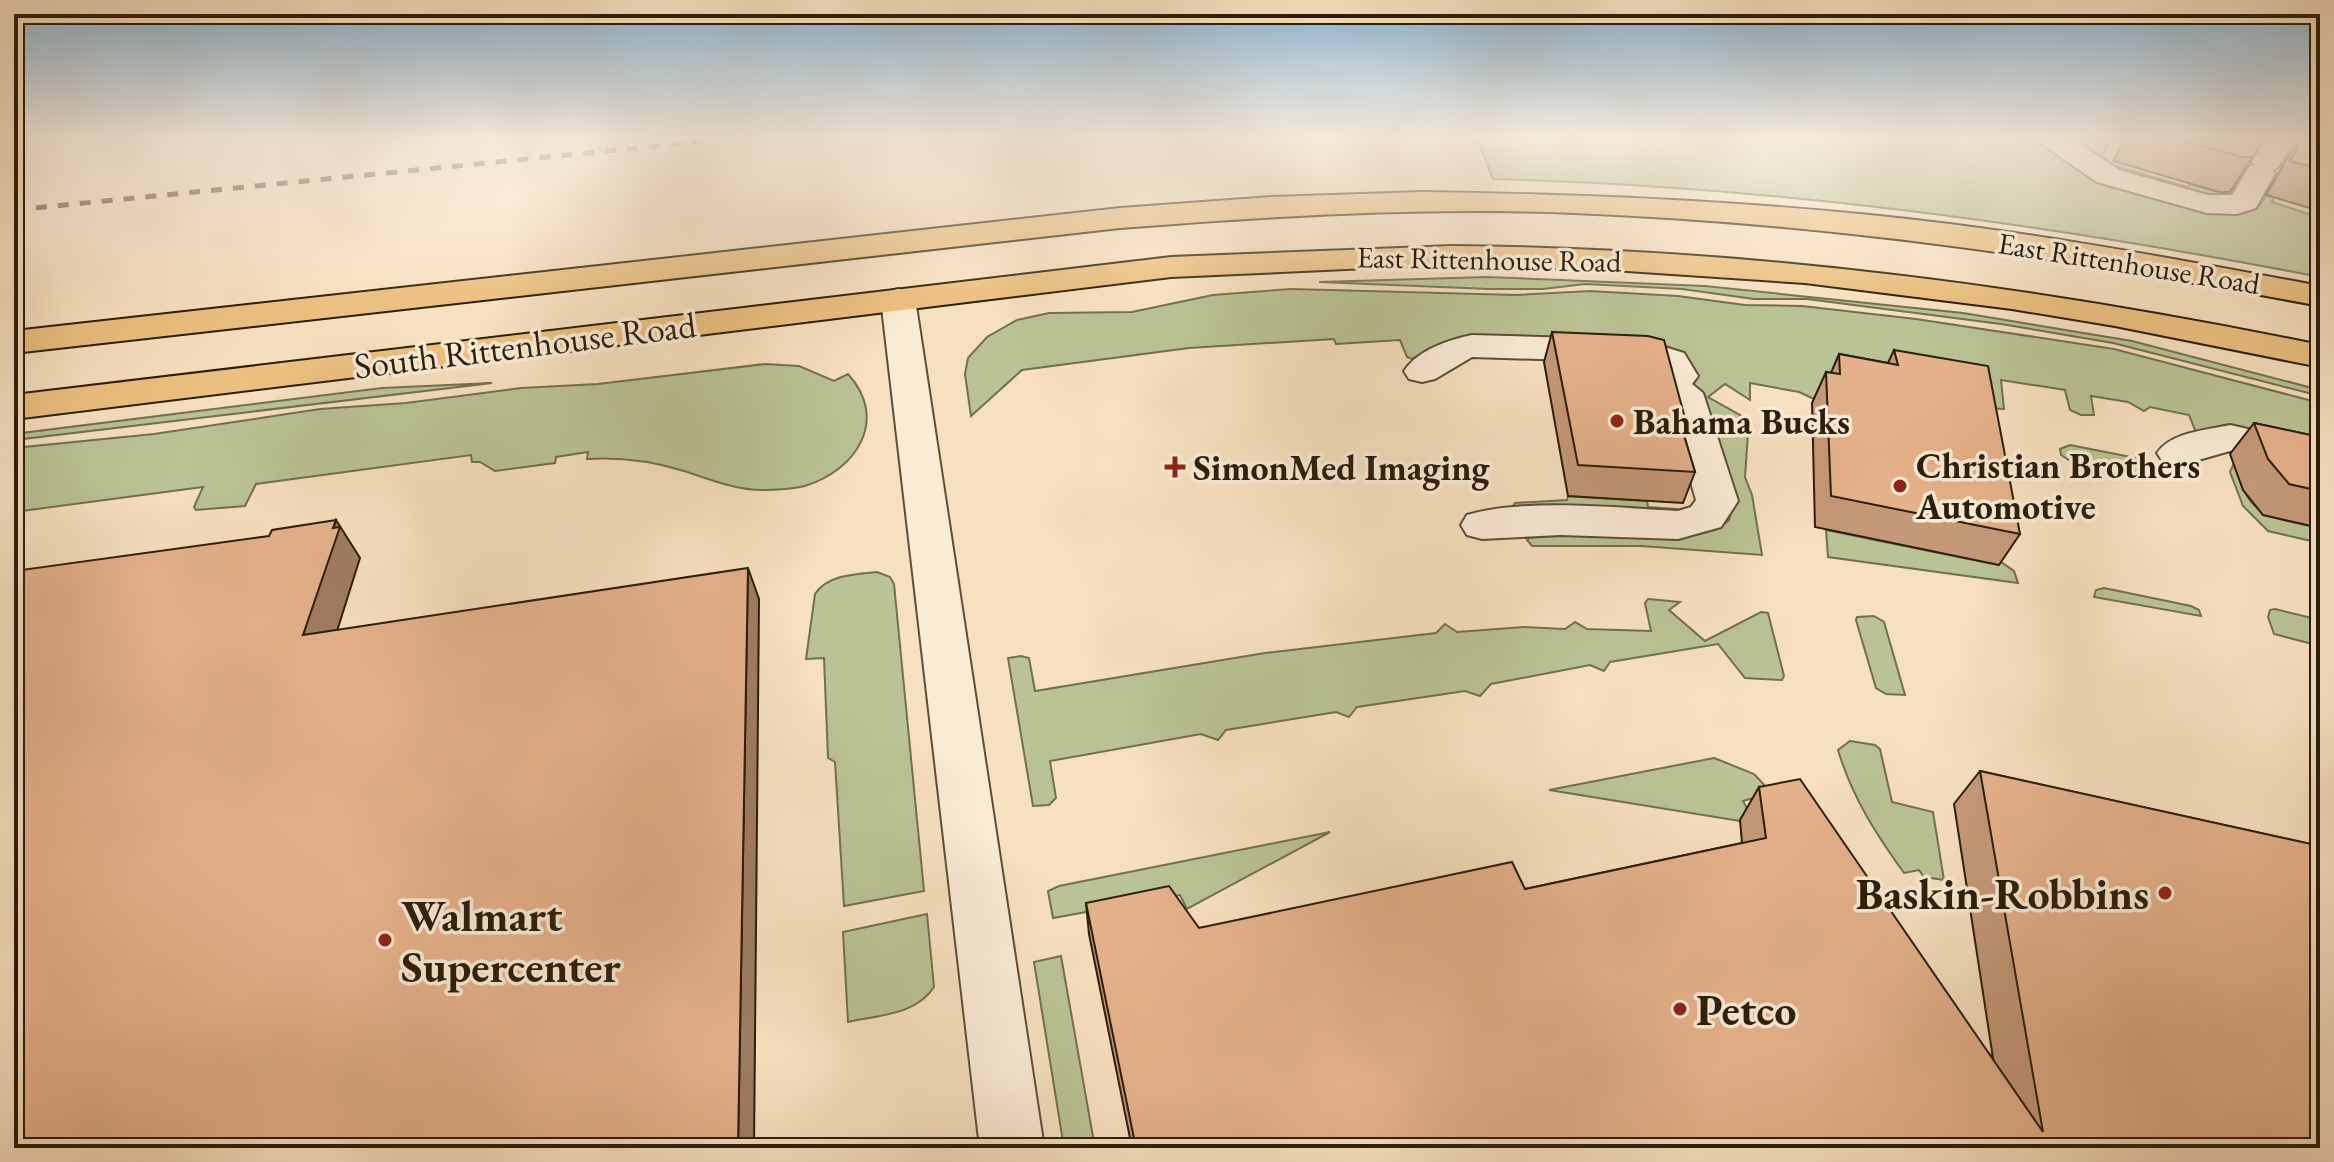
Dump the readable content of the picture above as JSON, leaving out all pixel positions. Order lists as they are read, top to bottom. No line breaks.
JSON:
{"streets":{"main road":["East Rittenhouse Road","South Rittenhouse Road"]},"crossings":[["East Rittenhouse Road","South Rittenhouse Road"]],"places":{"other":["Bahama Bucks","Christian Brothers Automotive","Baskin-Robbins","Walmart Supercenter","Petco"],"health":["SimonMed Imaging"]}}
